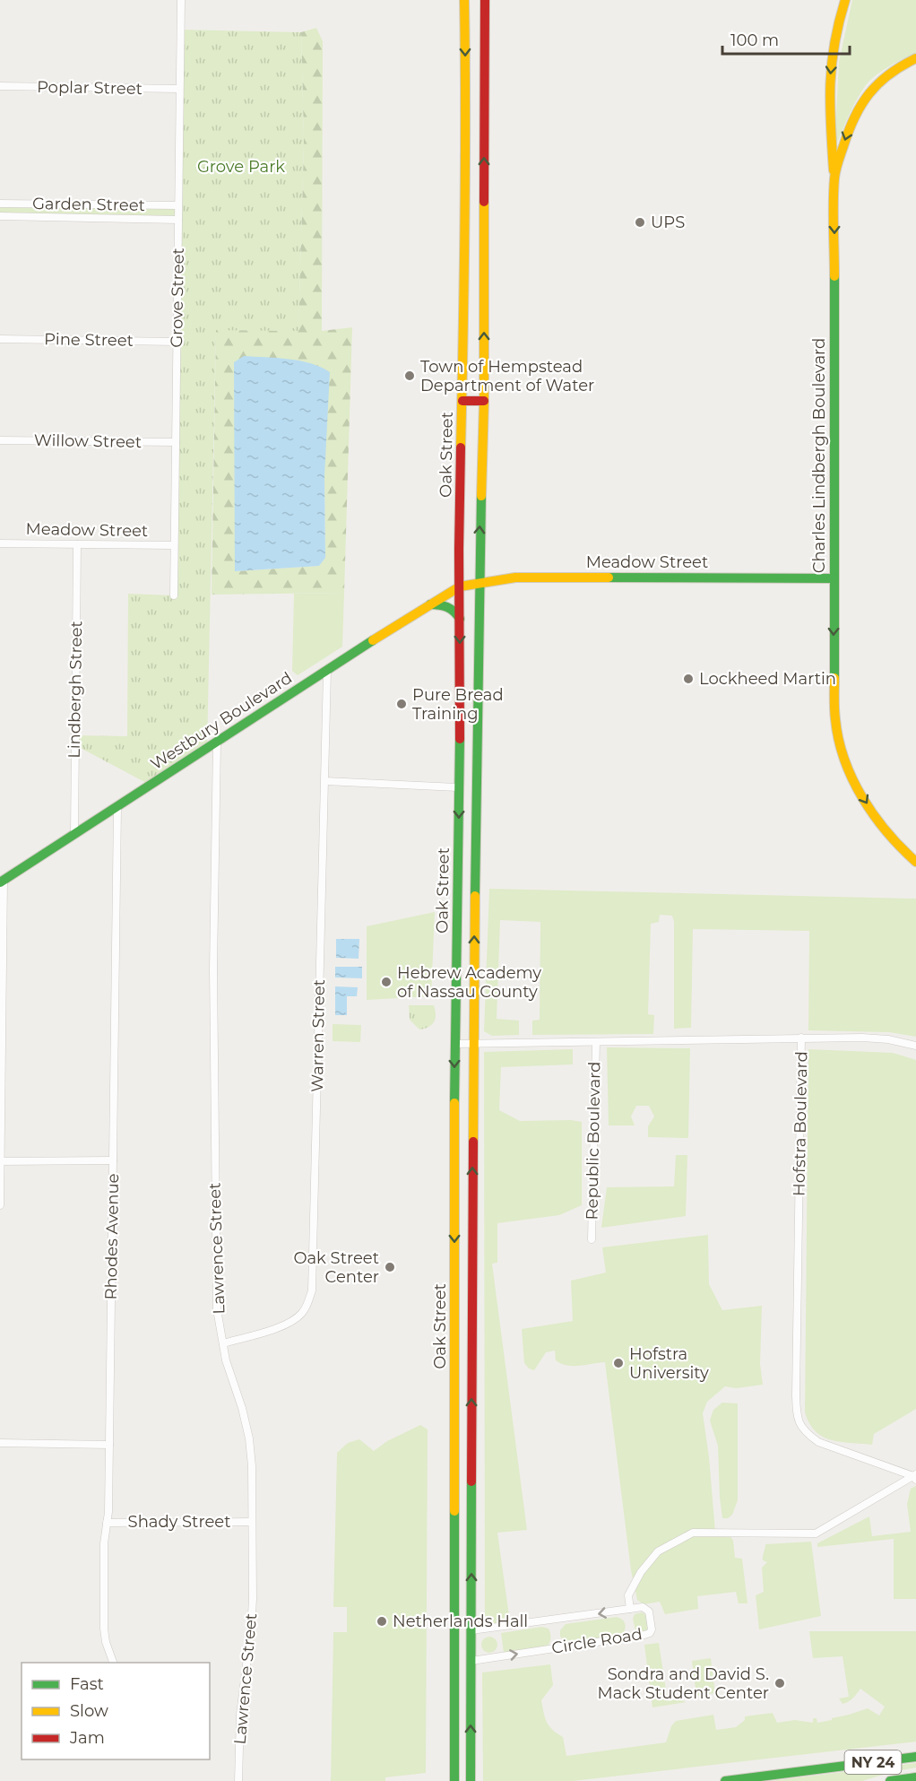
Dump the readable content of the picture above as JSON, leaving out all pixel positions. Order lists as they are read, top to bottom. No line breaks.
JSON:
{"streets":{"street":["Poplar Street","Garden Street","Grove Street","Pine Street","Willow Street","Oak Street","Charles Lindbergh Boulevard","Meadow Street","Lindbergh Street","Westbury Boulevard","Warren Street","Hofstra Boulevard","Republic Boulevard","Rhodes Avenue","Lawrence Street","Shady Street","Circle Road","NY 24"]},"crossings":[["Poplar Street","Grove Street"],["Garden Street","Grove Street"],["Grove Street","Pine Street"],["Grove Street","Willow Street"],["Grove Street","Meadow Street"],["Oak Street","Meadow Street"],["Oak Street","Westbury Boulevard"],["Oak Street","Hofstra Boulevard"],["Oak Street","Circle Road"],["Charles Lindbergh Boulevard","Meadow Street"],["Meadow Street","Lindbergh Street"],["Meadow Street","Westbury Boulevard"],["Lindbergh Street","Westbury Boulevard"],["Westbury Boulevard","Warren Street"],["Westbury Boulevard","Rhodes Avenue"],["Westbury Boulevard","Lawrence Street"],["Warren Street","Lawrence Street"],["Hofstra Boulevard","Republic Boulevard"],["Rhodes Avenue","Shady Street"],["Lawrence Street","Shady Street"]],"one_way":["Charles Lindbergh Boulevard"],"parks":["Grove Park"],"places":["UPS","Town of Hempstead Department of Water","Lockheed Martin","Pure Bread Training","Hebrew Academy of Nassau County","Oak Street Center","Hofstra University","Netherlands Hall","Sondra and David S. Mack Student Center"],"legend":["Fast","Slow","Jam"],"scale_bar":"100 m"}
